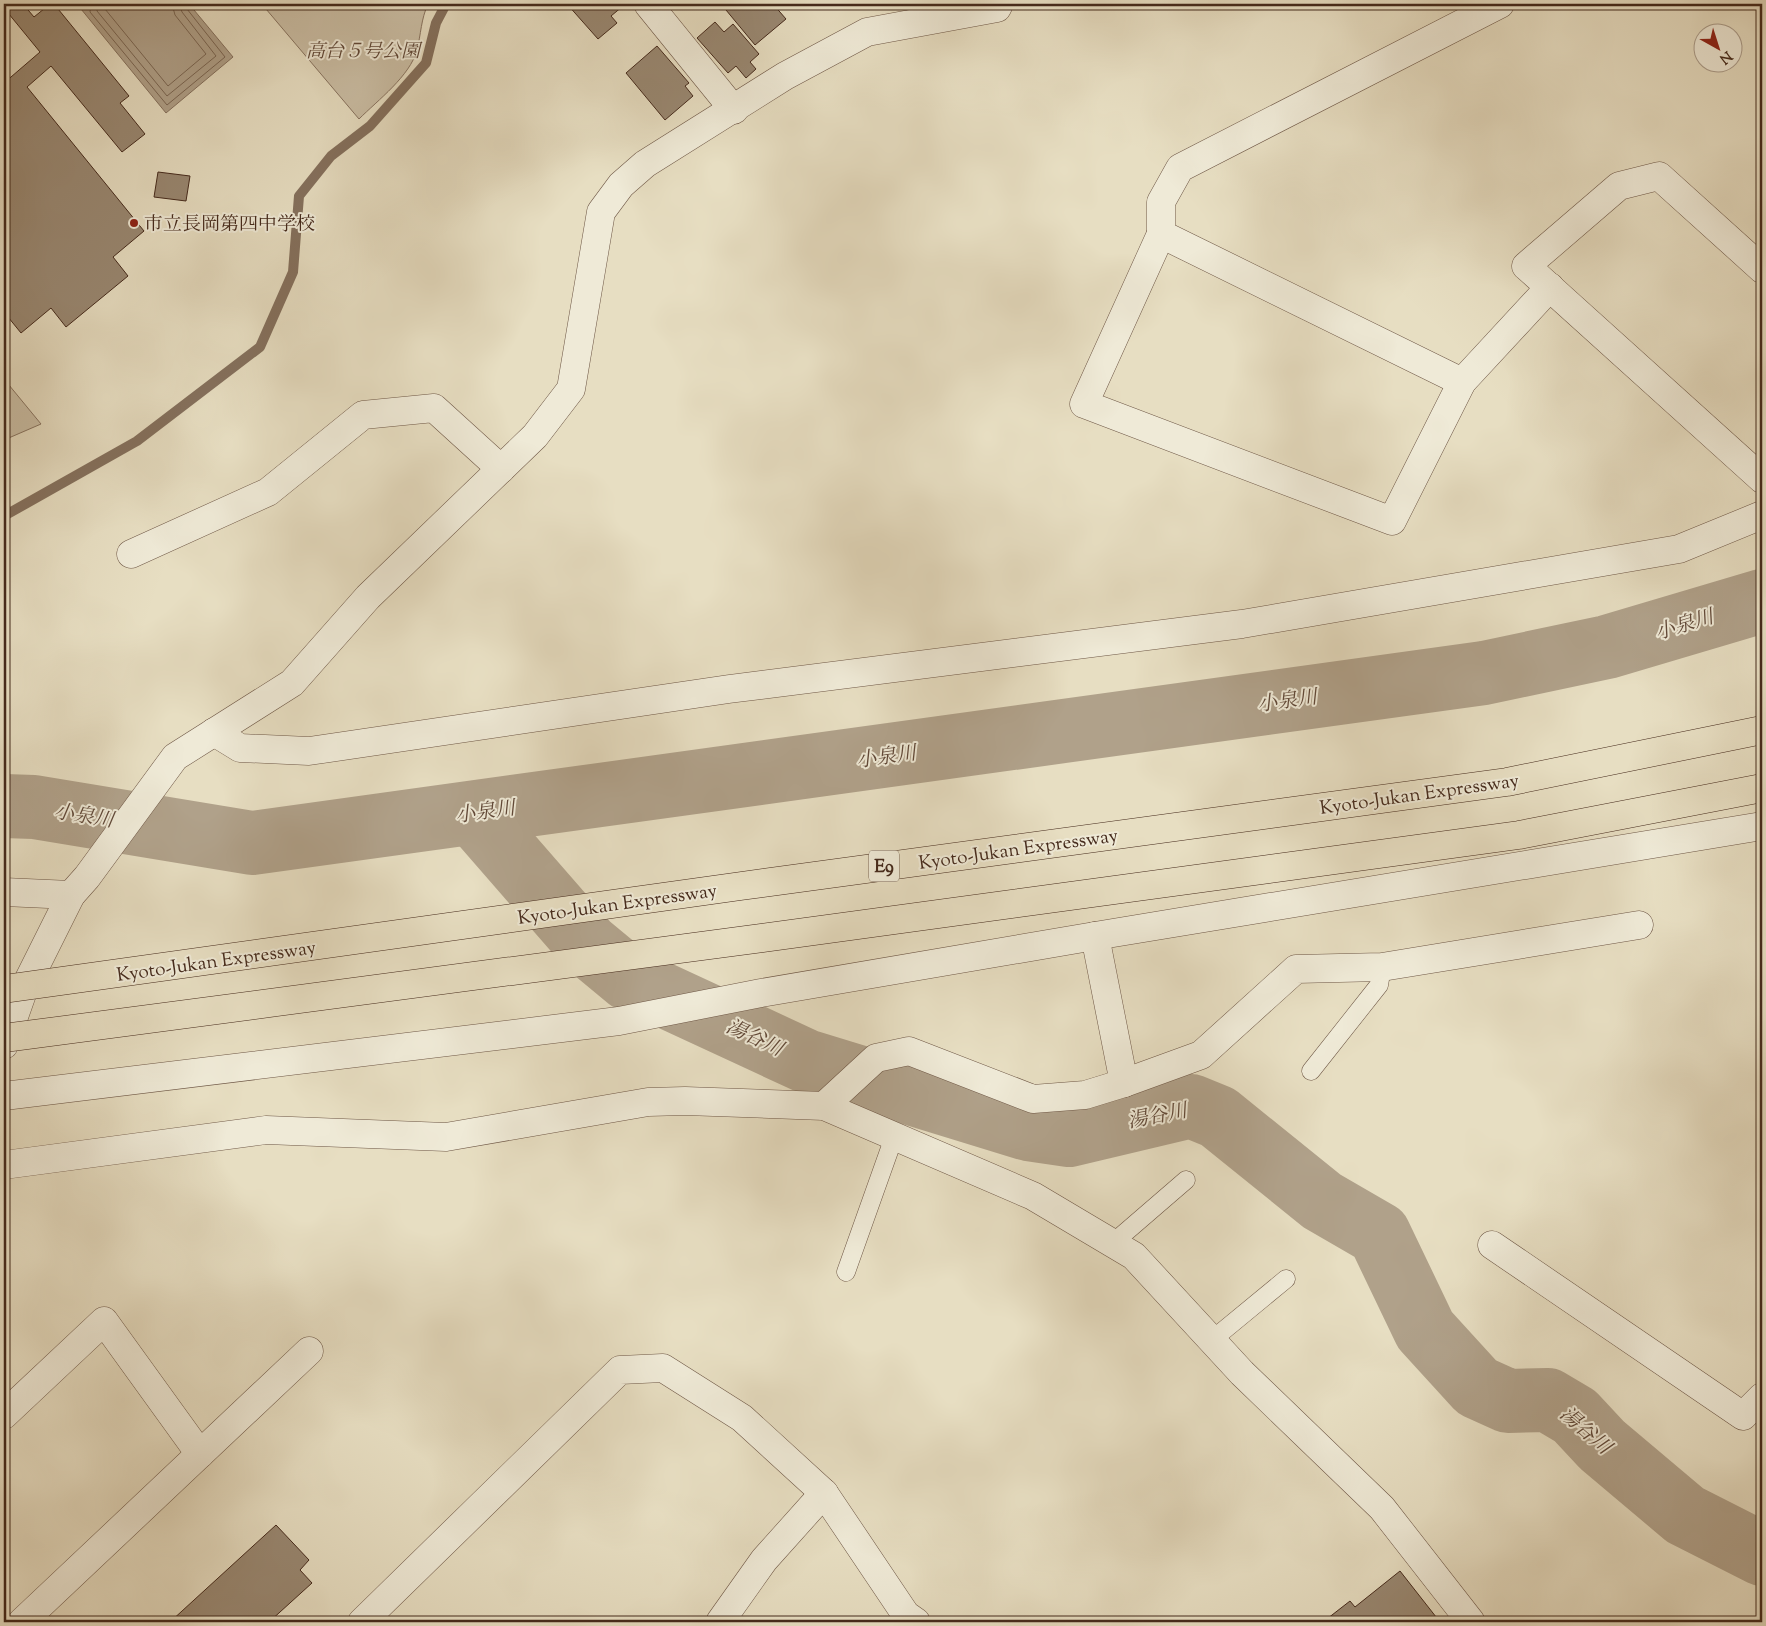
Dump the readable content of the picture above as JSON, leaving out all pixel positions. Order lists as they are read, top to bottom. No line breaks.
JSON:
{"streets":{"highway":["Kyoto-Jukan Expressway","E9"]},"water":["小泉川","湯谷川"],"parks":["高台５号公園"],"places":["市立長岡第四中学校"],"north":"bottom right"}
